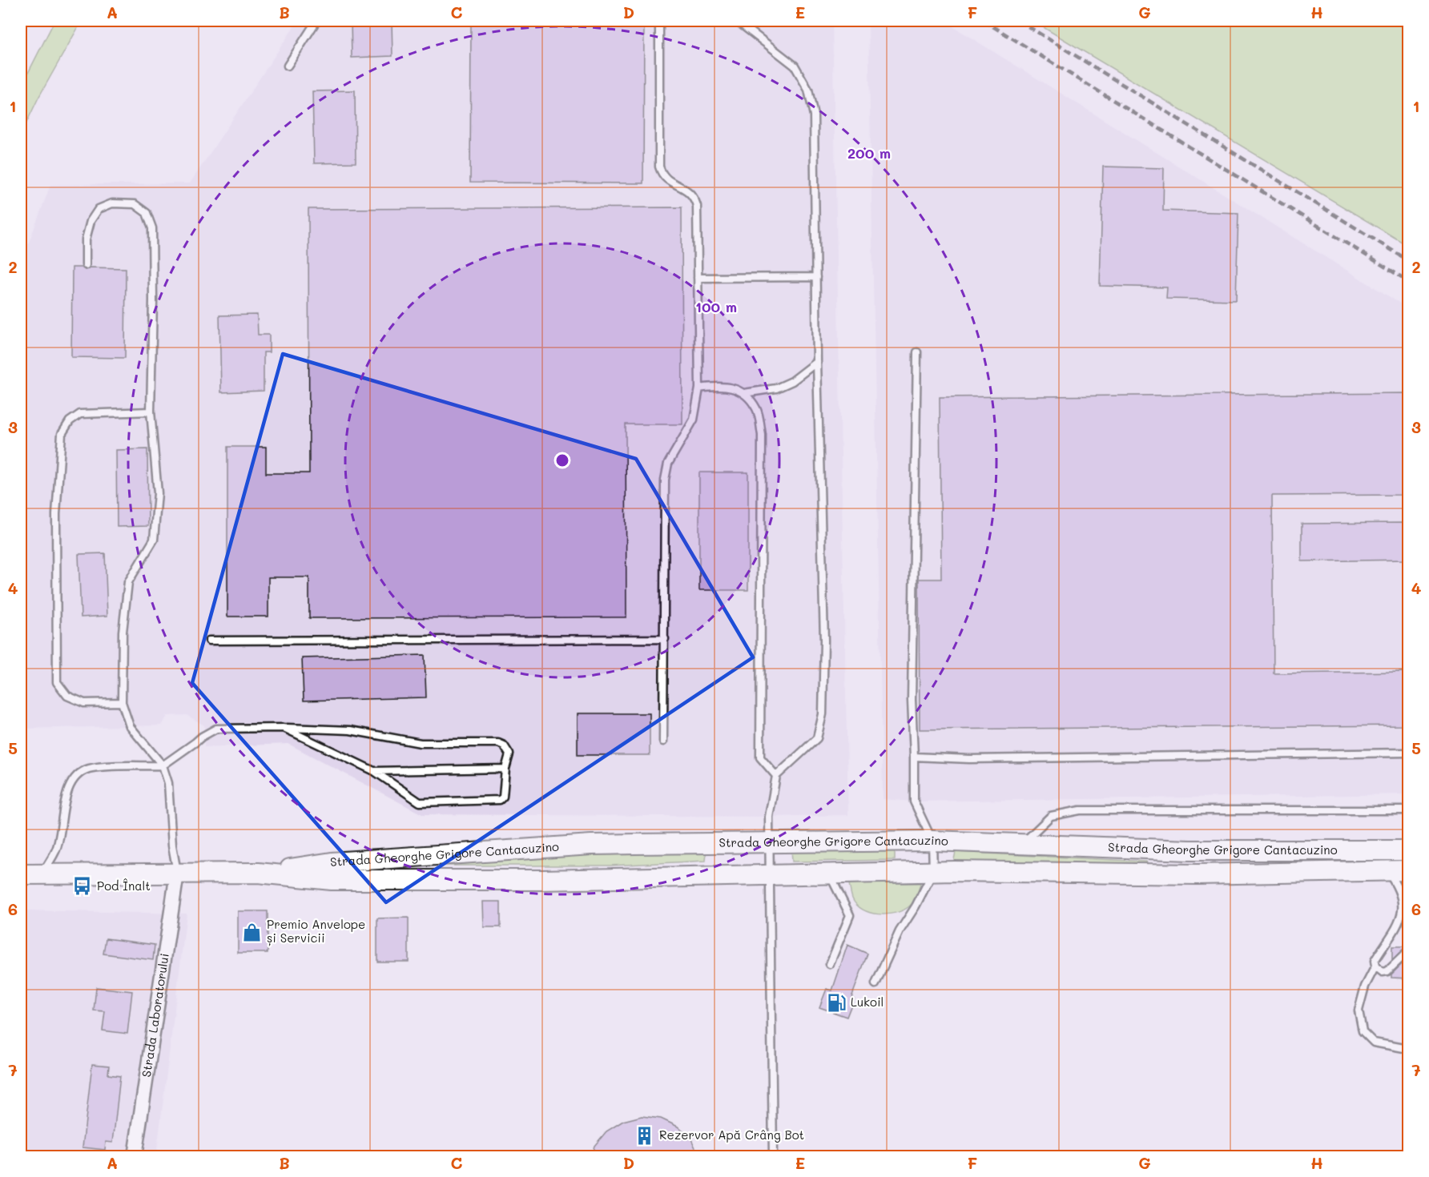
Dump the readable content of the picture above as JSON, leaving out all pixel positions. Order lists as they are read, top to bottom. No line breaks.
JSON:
{"streets":{"main road":["Strada Gheorghe Grigore Cantacuzino"],"street":["Strada Laboratorului"]},"crossings":[["Strada Gheorghe Grigore Cantacuzino","Strada Laboratorului"]],"places":{"bus stop":["Pod Înalt"],"shop":["Premio Anvelope și Servicii"],"fuel station":["Lukoil"],"building":["Rezervor Apă Crâng Bot"]},"grid":{"columns":["A","B","C","D","E","F","G","H"],"rows":["1","2","3","4","5","6","7"]},"rings":["200 m","100 m"]}
